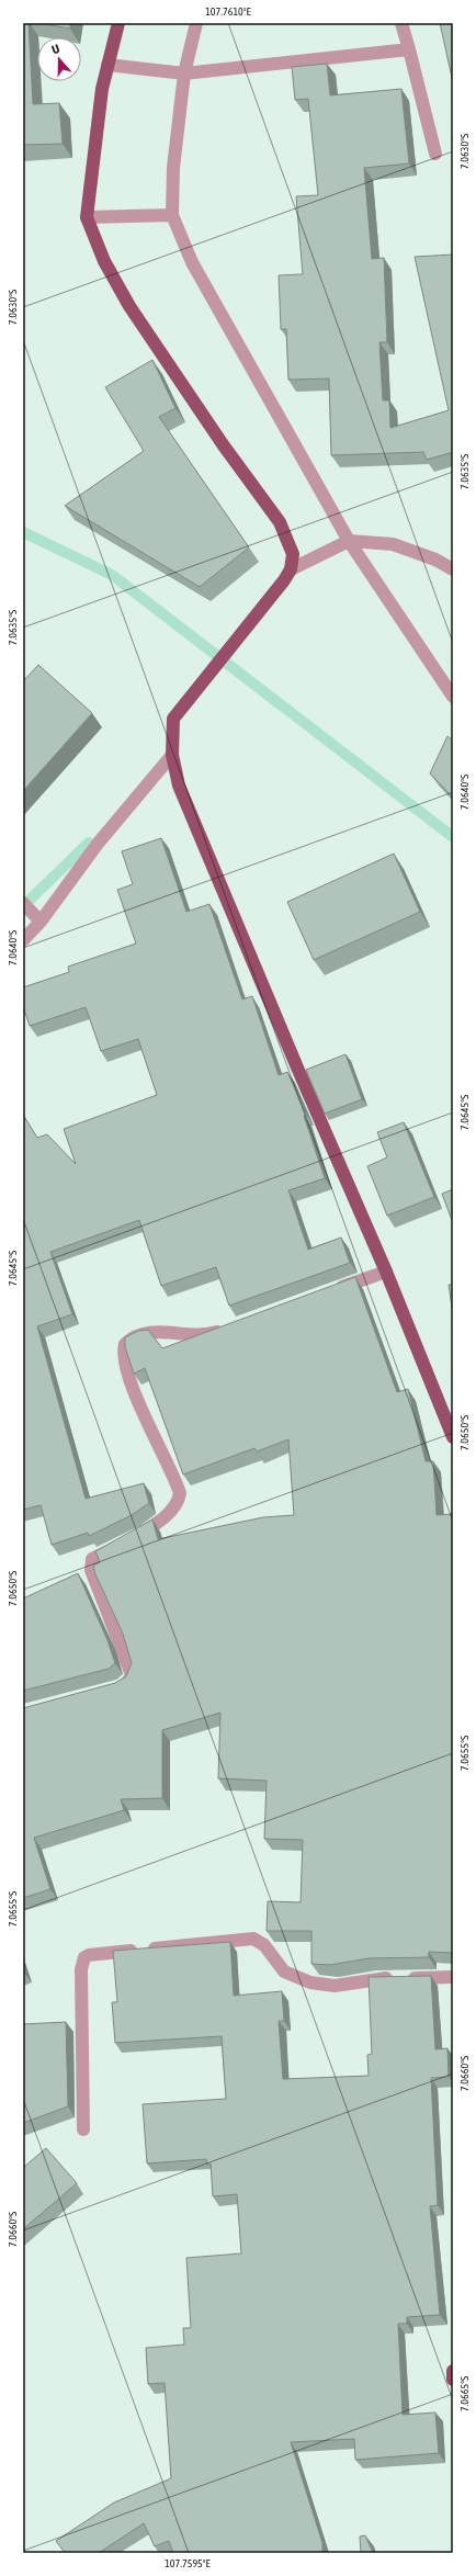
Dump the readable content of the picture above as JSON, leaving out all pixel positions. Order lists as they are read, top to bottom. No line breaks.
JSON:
{"north":"top","coordinates":["107.7610°E","7.0630°S","7.0635°S","7.0640°S","7.0645°S","7.0650°S","7.0655°S","7.0660°S","7.0665°S","107.7595°E"]}
